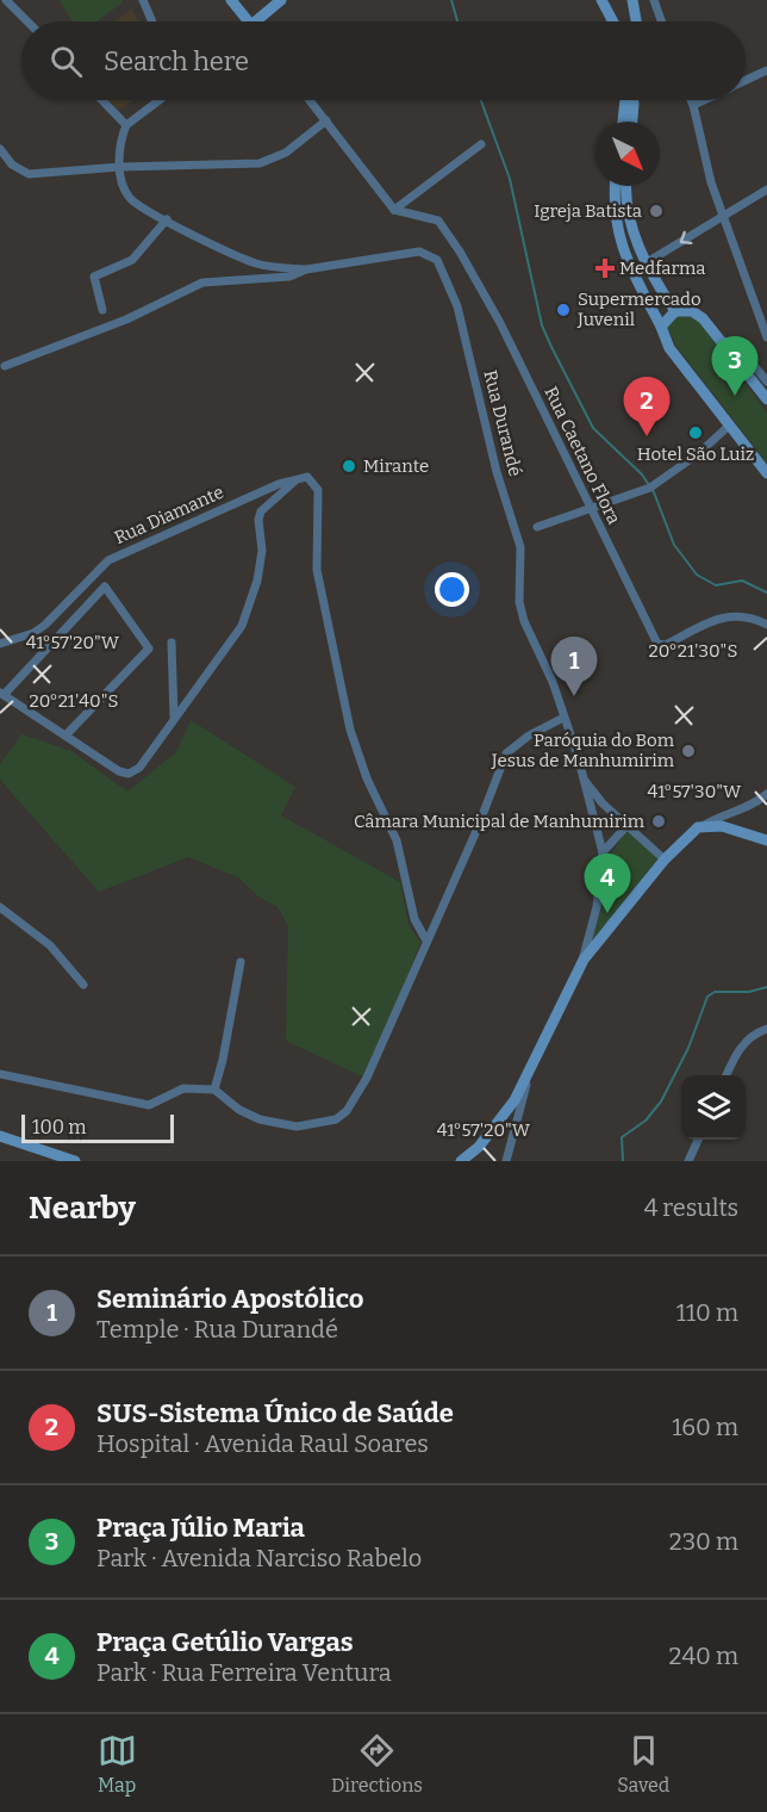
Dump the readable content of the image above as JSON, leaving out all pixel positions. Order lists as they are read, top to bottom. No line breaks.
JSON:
{"streets":{"street":["Rua Durandé","Rua Caetano Flora","Rua Diamante"]},"places":{"other":["Igreja Batista","Supermercado Juvenil","Hotel São Luiz","Mirante","Paróquia do Bom Jesus de Manhumirim","Câmara Municipal de Manhumirim"],"health":["Medfarma"]},"scale_bar":"100 m","north":"bottom right","page":{"search":"Search here","pins":["3","2","1","4"],"scale":"100 m","heading":["Nearby","4 results"],"list":[{"mark":"1","name":"Seminário Apostólico","note":"Temple · Rua Durandé","value":"110 m"},{"mark":"2","name":"SUS-Sistema Único de Saúde","note":"Hospital · Avenida Raul Soares","value":"160 m"},{"mark":"3","name":"Praça Júlio Maria","note":"Park · Avenida Narciso Rabelo","value":"230 m"},{"mark":"4","name":"Praça Getúlio Vargas","note":"Park · Rua Ferreira Ventura","value":"240 m"}],"nav":["Map","Directions","Saved"]},"coordinates":["41°57'20\"W","20°21'30\"S","20°21'40\"S","41°57'30\"W"]}
